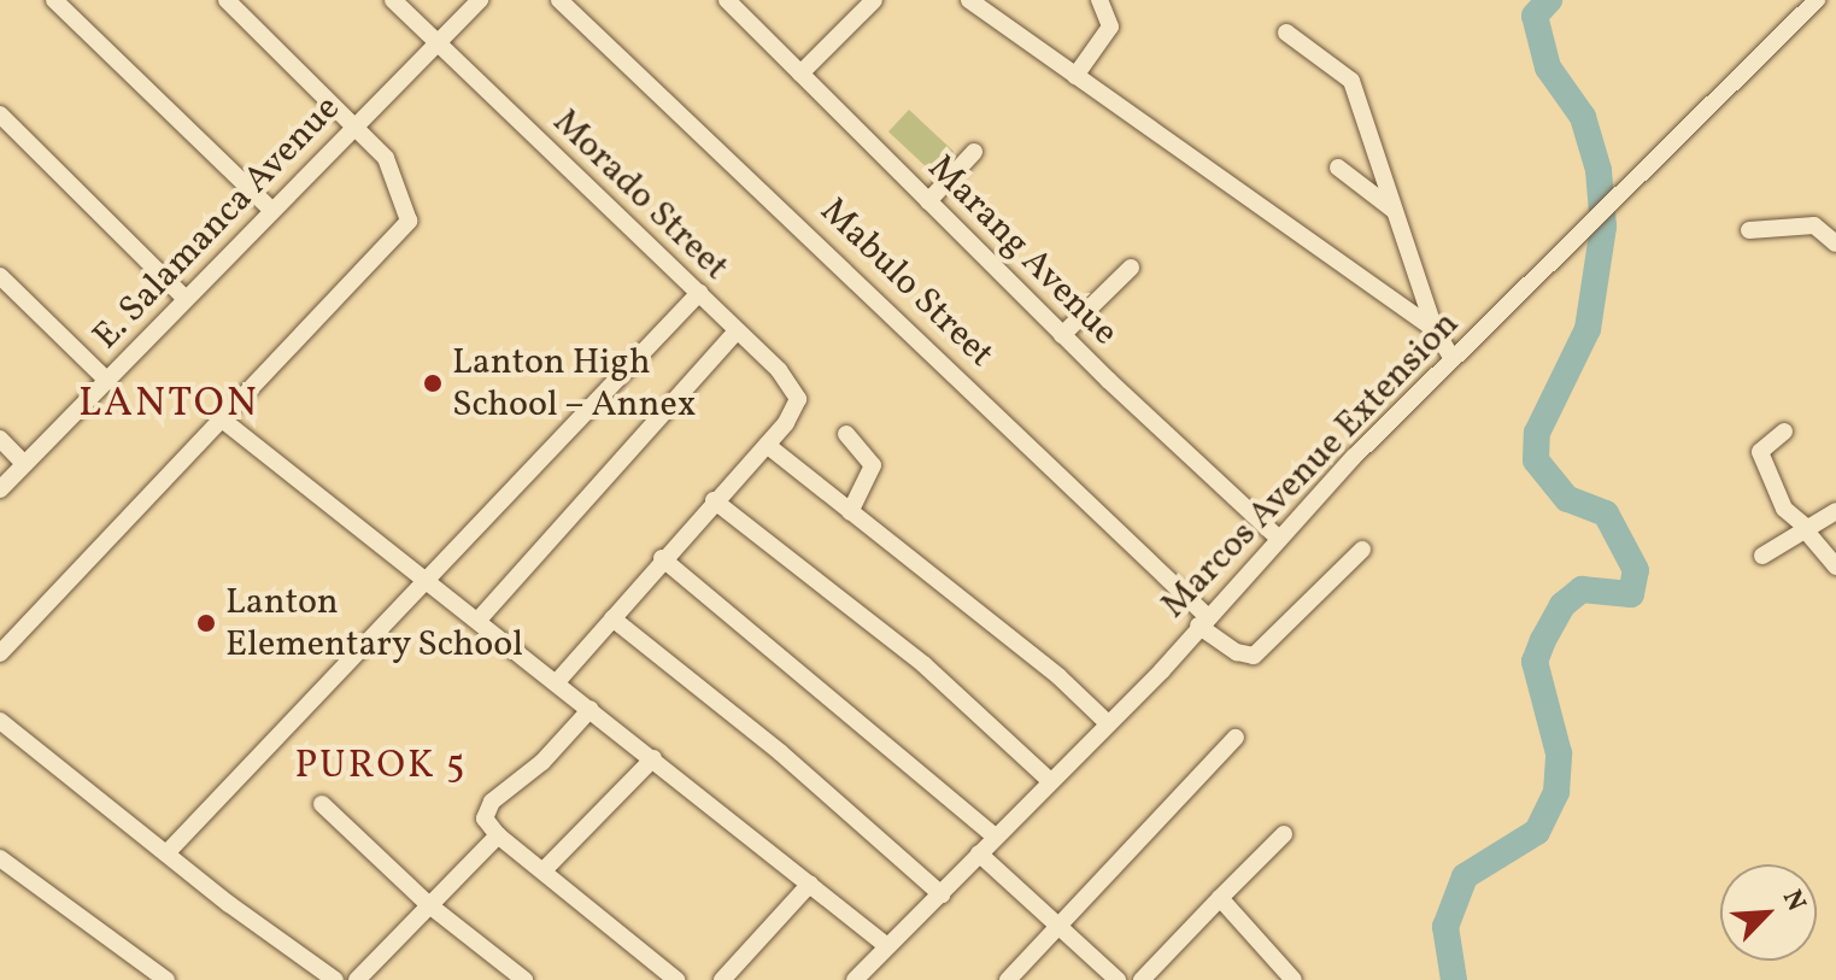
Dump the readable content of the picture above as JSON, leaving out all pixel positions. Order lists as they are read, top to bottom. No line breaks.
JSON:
{"streets":{"street":["Morado Street","E. Salamanca Avenue","Marang Avenue","Mabulo Street","Marcos Avenue Extension"]},"crossings":[["Morado Street","E. Salamanca Avenue"],["Marang Avenue","Marcos Avenue Extension"],["Mabulo Street","Marcos Avenue Extension"]],"districts":["LANTON","PUROK 5"],"places":["Lanton High School – Annex","Lanton Elementary School"],"north":"top right"}
